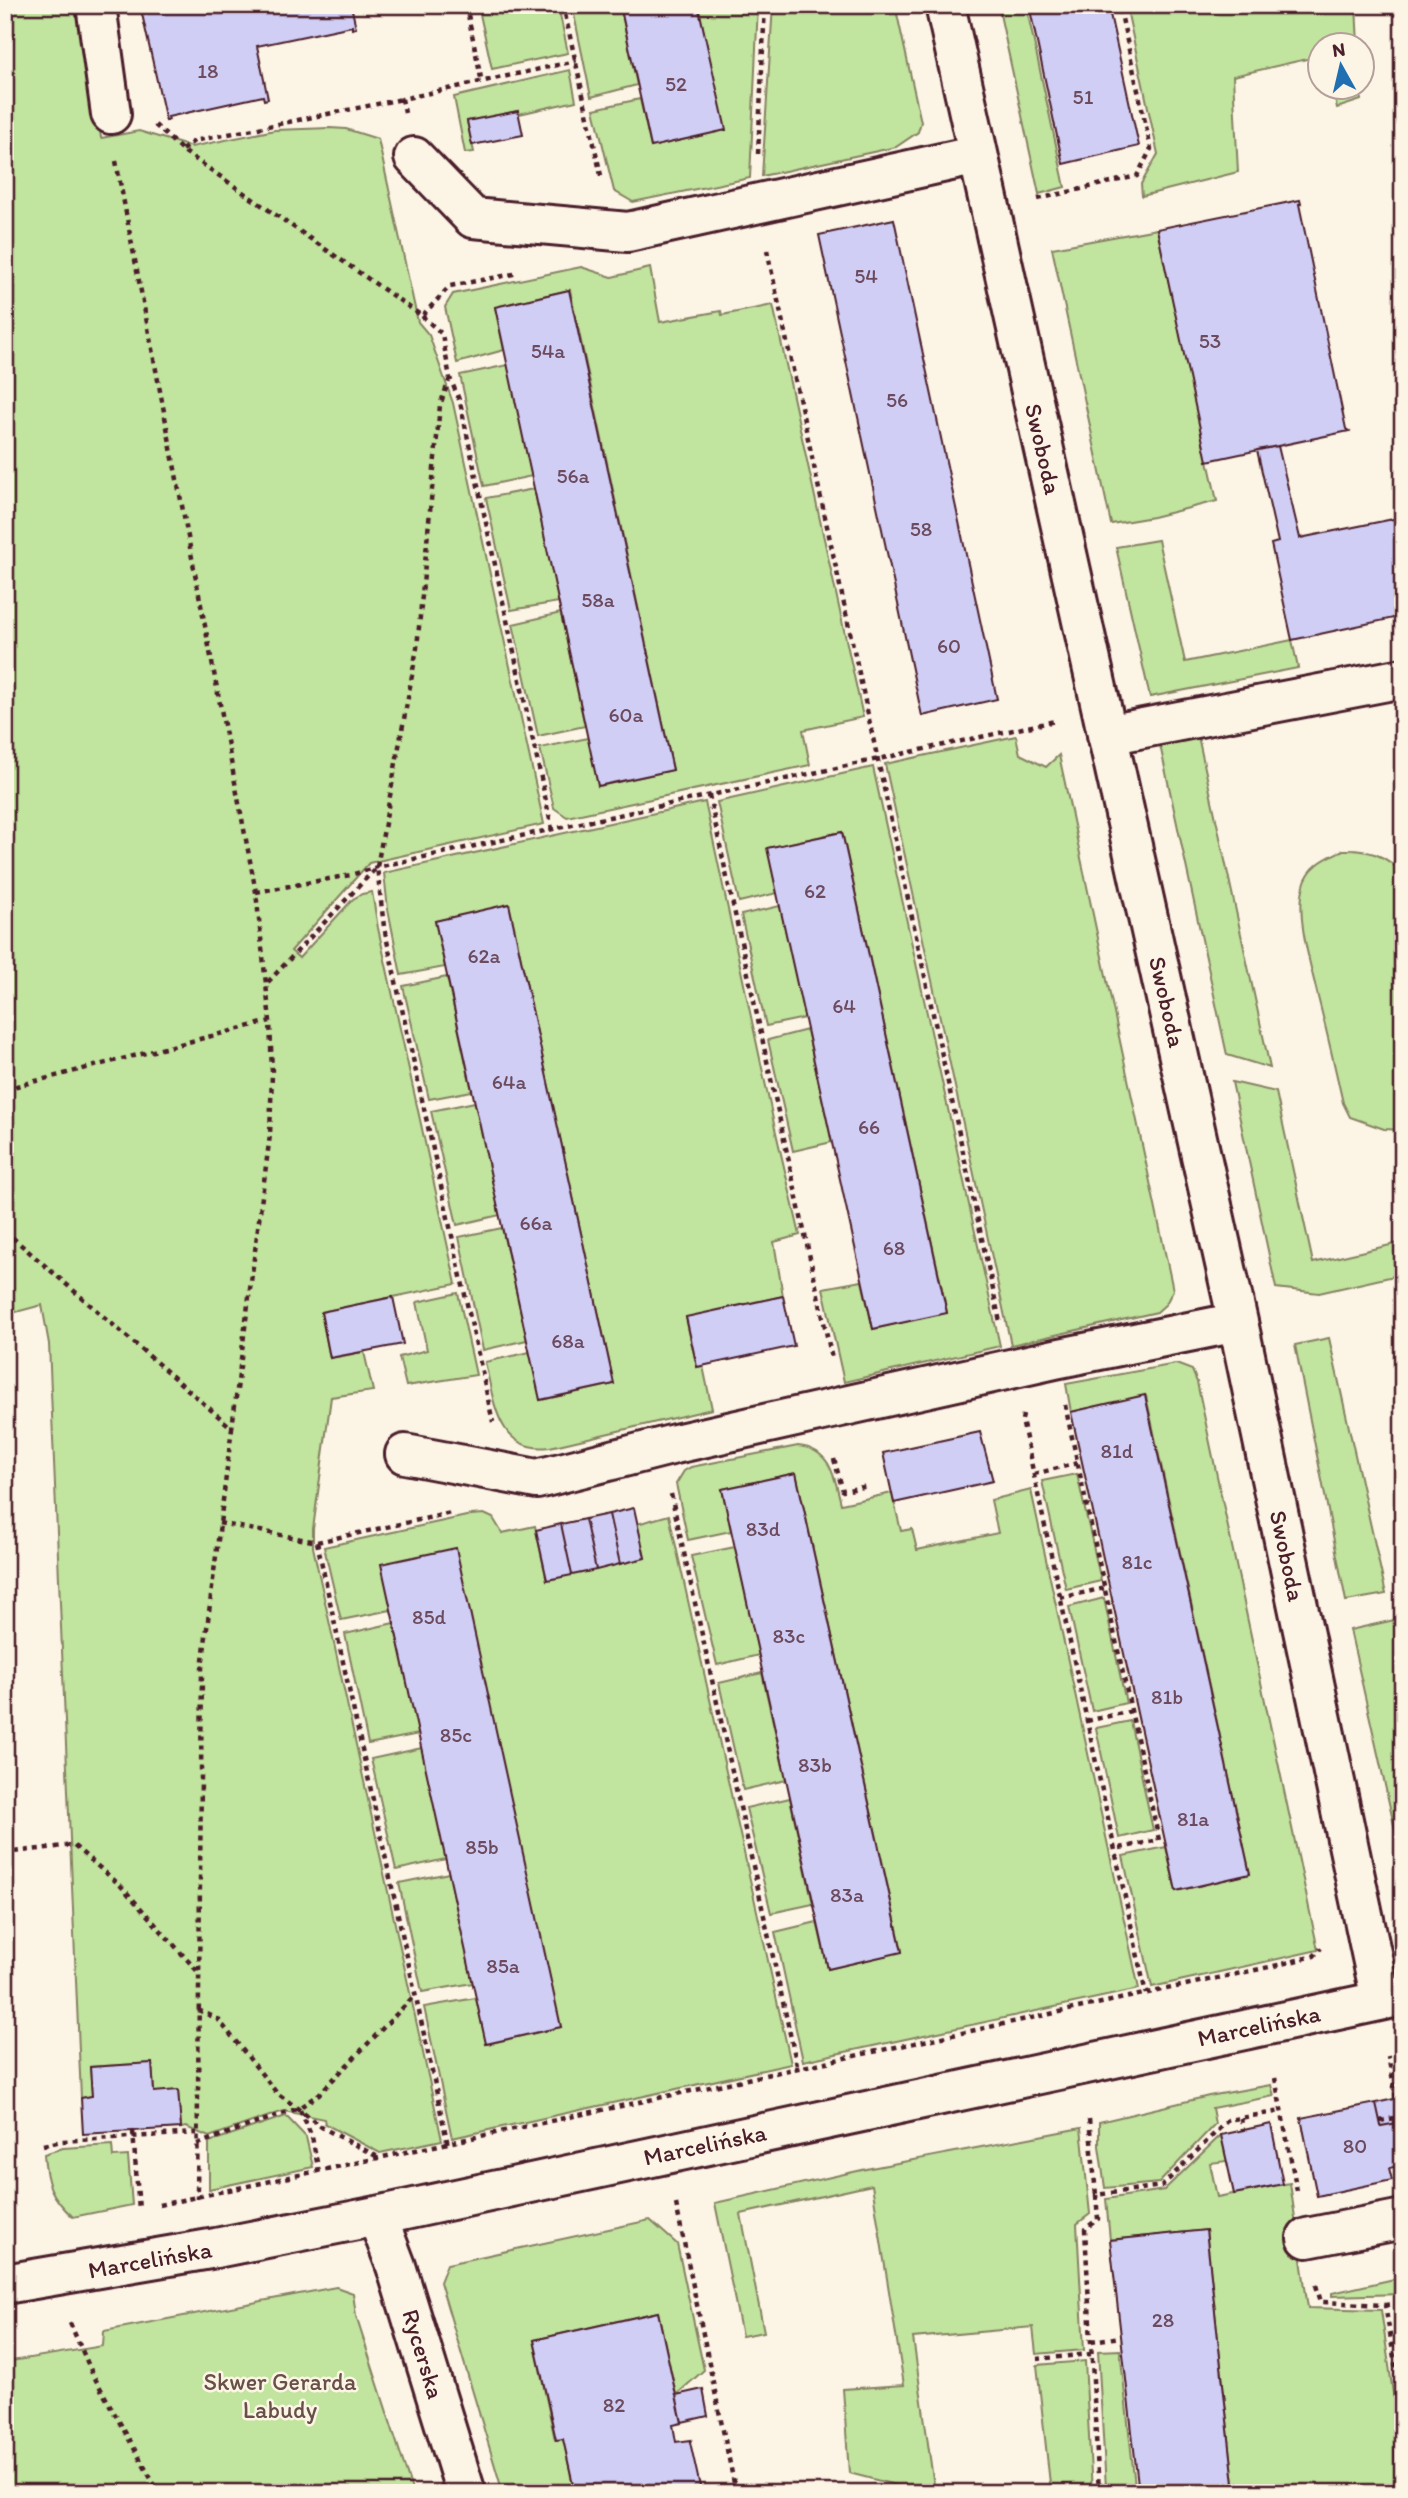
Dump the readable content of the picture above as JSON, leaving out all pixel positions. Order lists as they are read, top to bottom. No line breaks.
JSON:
{"streets":{"street":["Swoboda","Marcelińska","Rycerska"]},"crossings":[["Swoboda","Marcelińska"],["Marcelińska","Rycerska"]],"parks":["Skwer Gerarda Labudy"],"house_numbers":["18","52","51","54","53","54a","56","56a","58","58a","60","60a","62","62a","64","64a","66","66a","68","68a","81d","83d","81c","85d","83c","81b","85c","83b","81a","85b","83a","85a","80","28","82"],"north":"top"}
